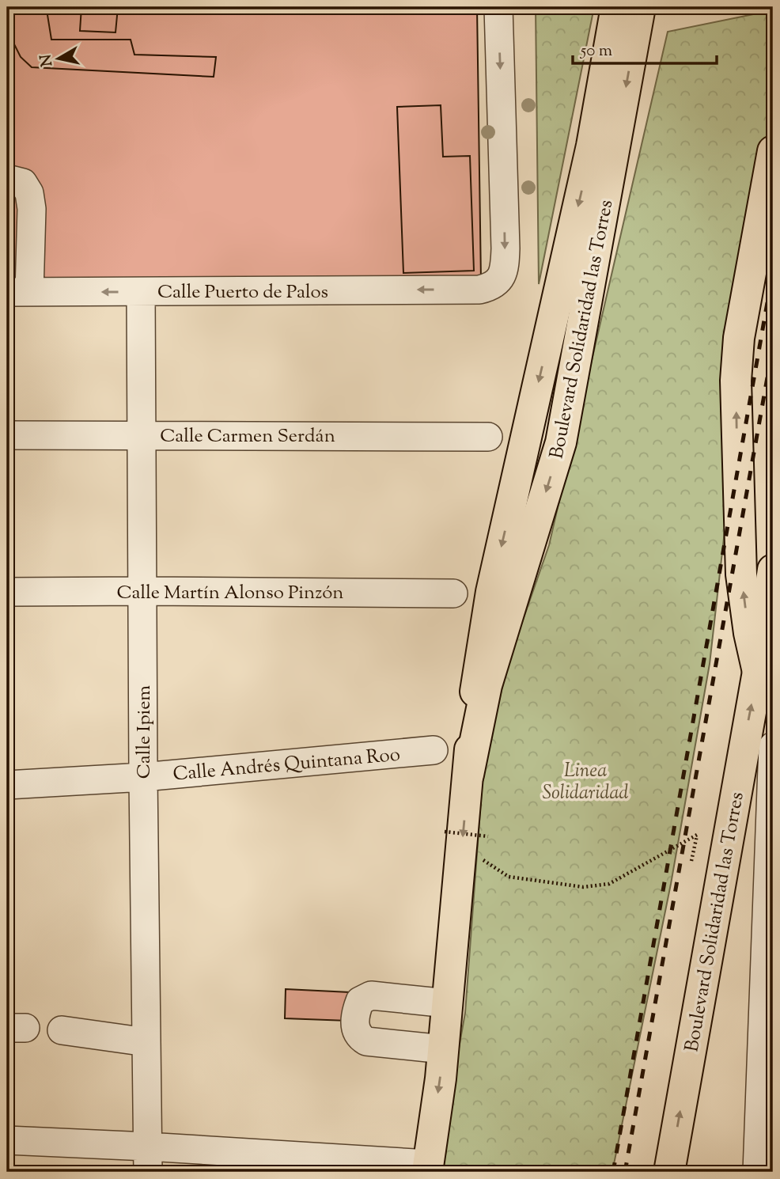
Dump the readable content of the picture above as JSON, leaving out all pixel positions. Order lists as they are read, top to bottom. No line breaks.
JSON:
{"streets":{"main road":["Boulevard Solidaridad las Torres"],"street":["Calle Puerto de Palos","Calle Carmen Serdán","Calle Martín Alonso Pinzón","Calle Ipiem","Calle Andrés Quintana Roo"]},"crossings":[["Calle Puerto de Palos","Calle Ipiem"],["Calle Carmen Serdán","Calle Ipiem"],["Calle Martín Alonso Pinzón","Calle Ipiem"],["Calle Ipiem","Calle Andrés Quintana Roo"]],"parks":["Linea Solidaridad"],"scale_bar":"50 m","north":"left"}
